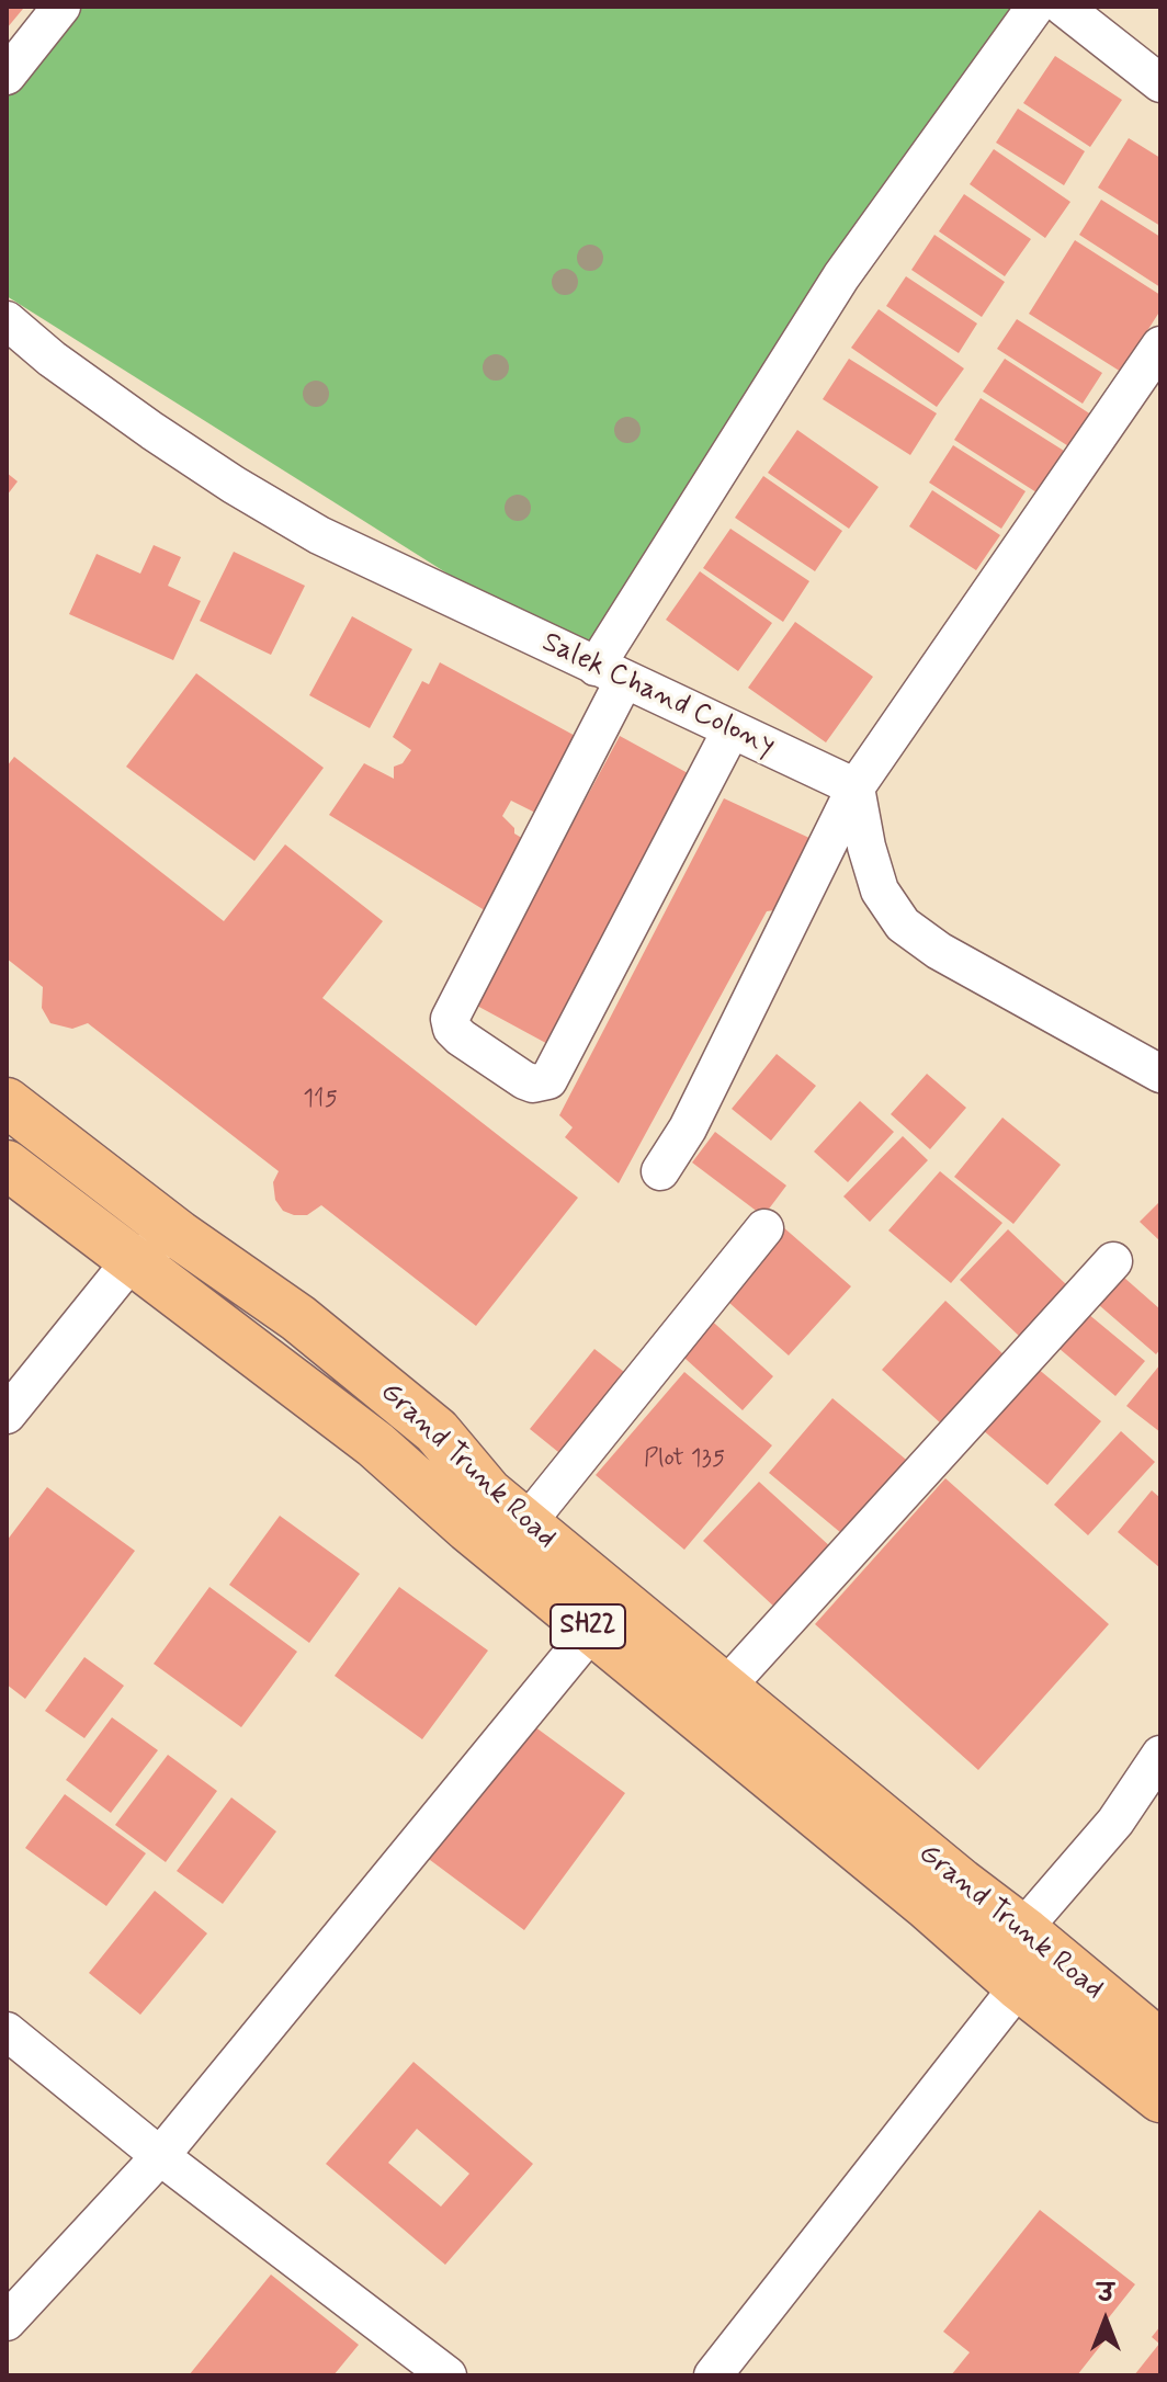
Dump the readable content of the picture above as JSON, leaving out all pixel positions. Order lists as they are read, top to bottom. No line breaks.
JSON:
{"streets":{"highway":["Grand Trunk Road","SH22"],"street":["Salek Chand Colony"]},"house_numbers":["115","Plot 135"],"north":"top"}
